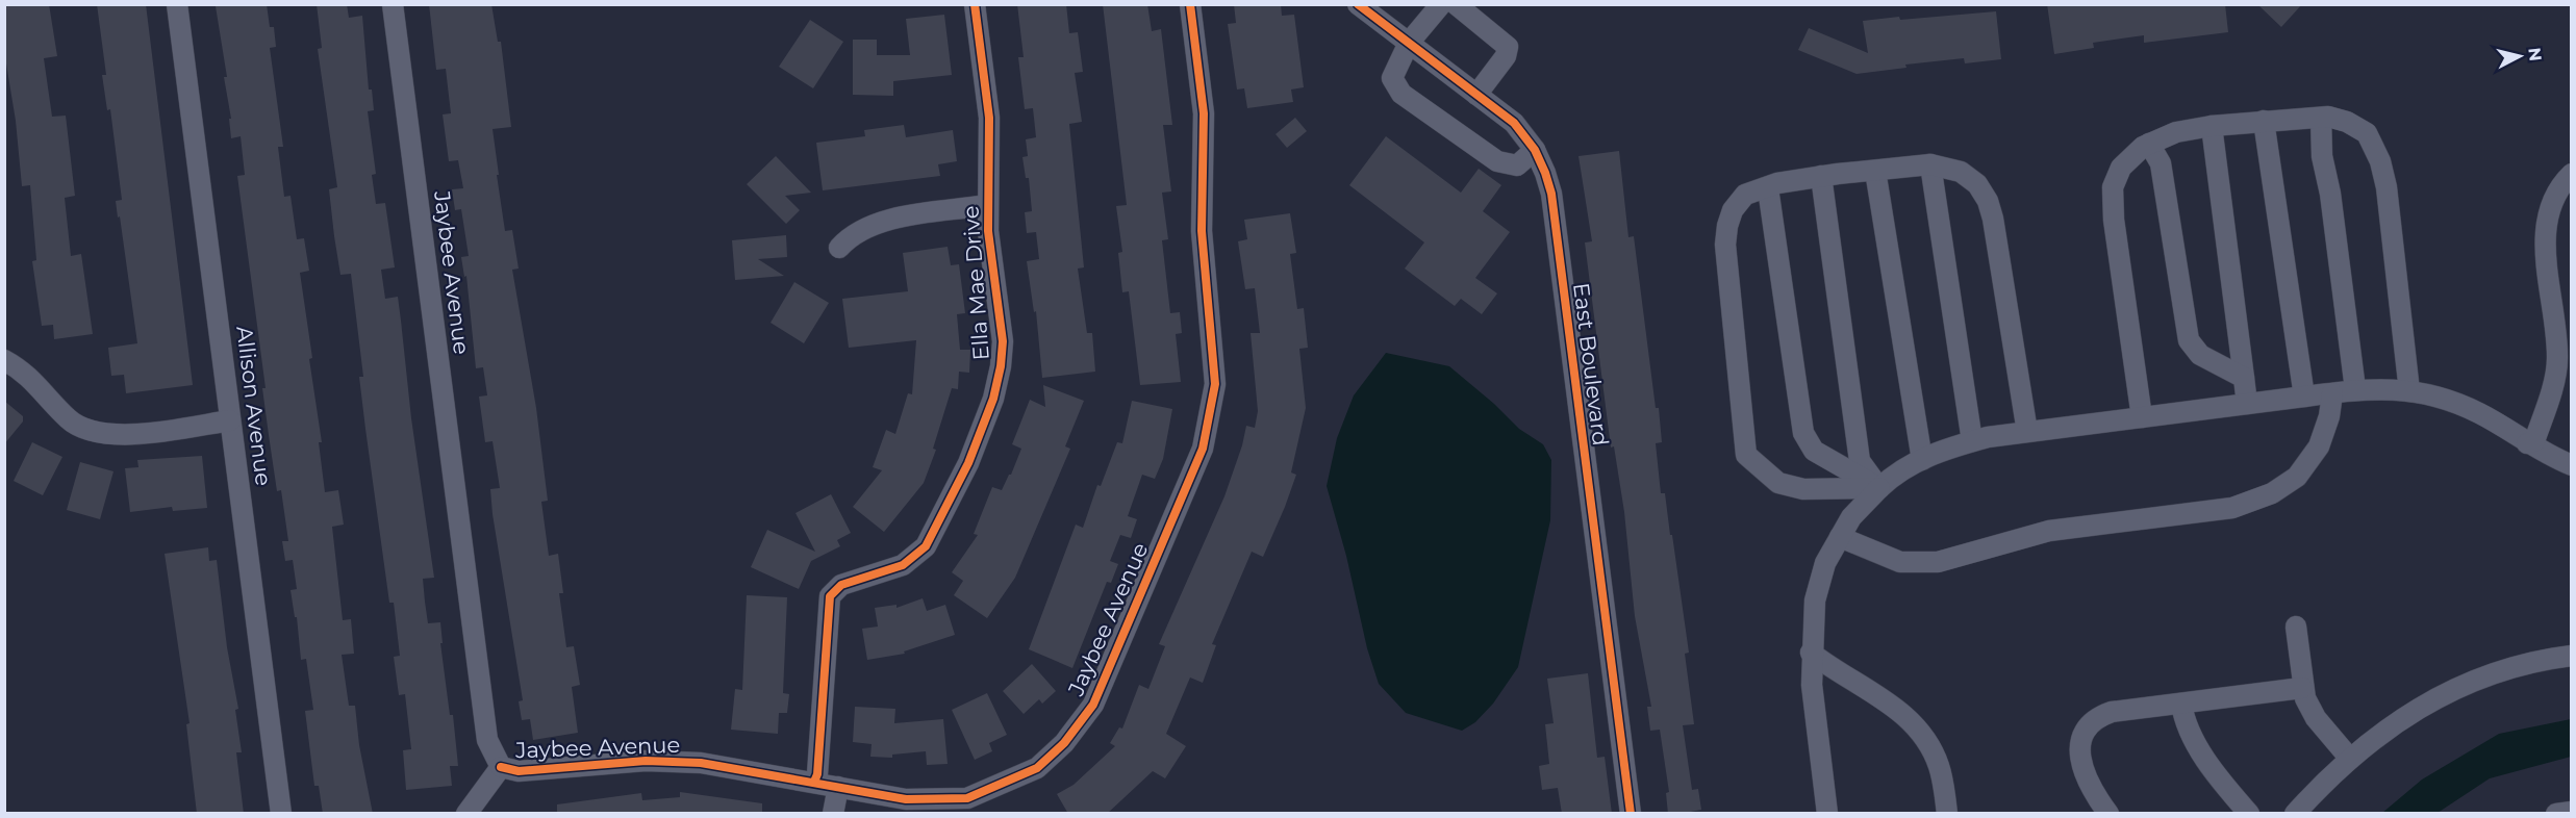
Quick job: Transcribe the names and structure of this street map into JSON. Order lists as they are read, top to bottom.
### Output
{
  "streets": {
    "street": [
      "Jaybee Avenue",
      "Ella Mae Drive",
      "East Boulevard",
      "Allison Avenue"
    ]
  },
  "crossings": [
    ["Jaybee Avenue", "Ella Mae Drive"]
  ],
  "north": "right"
}
